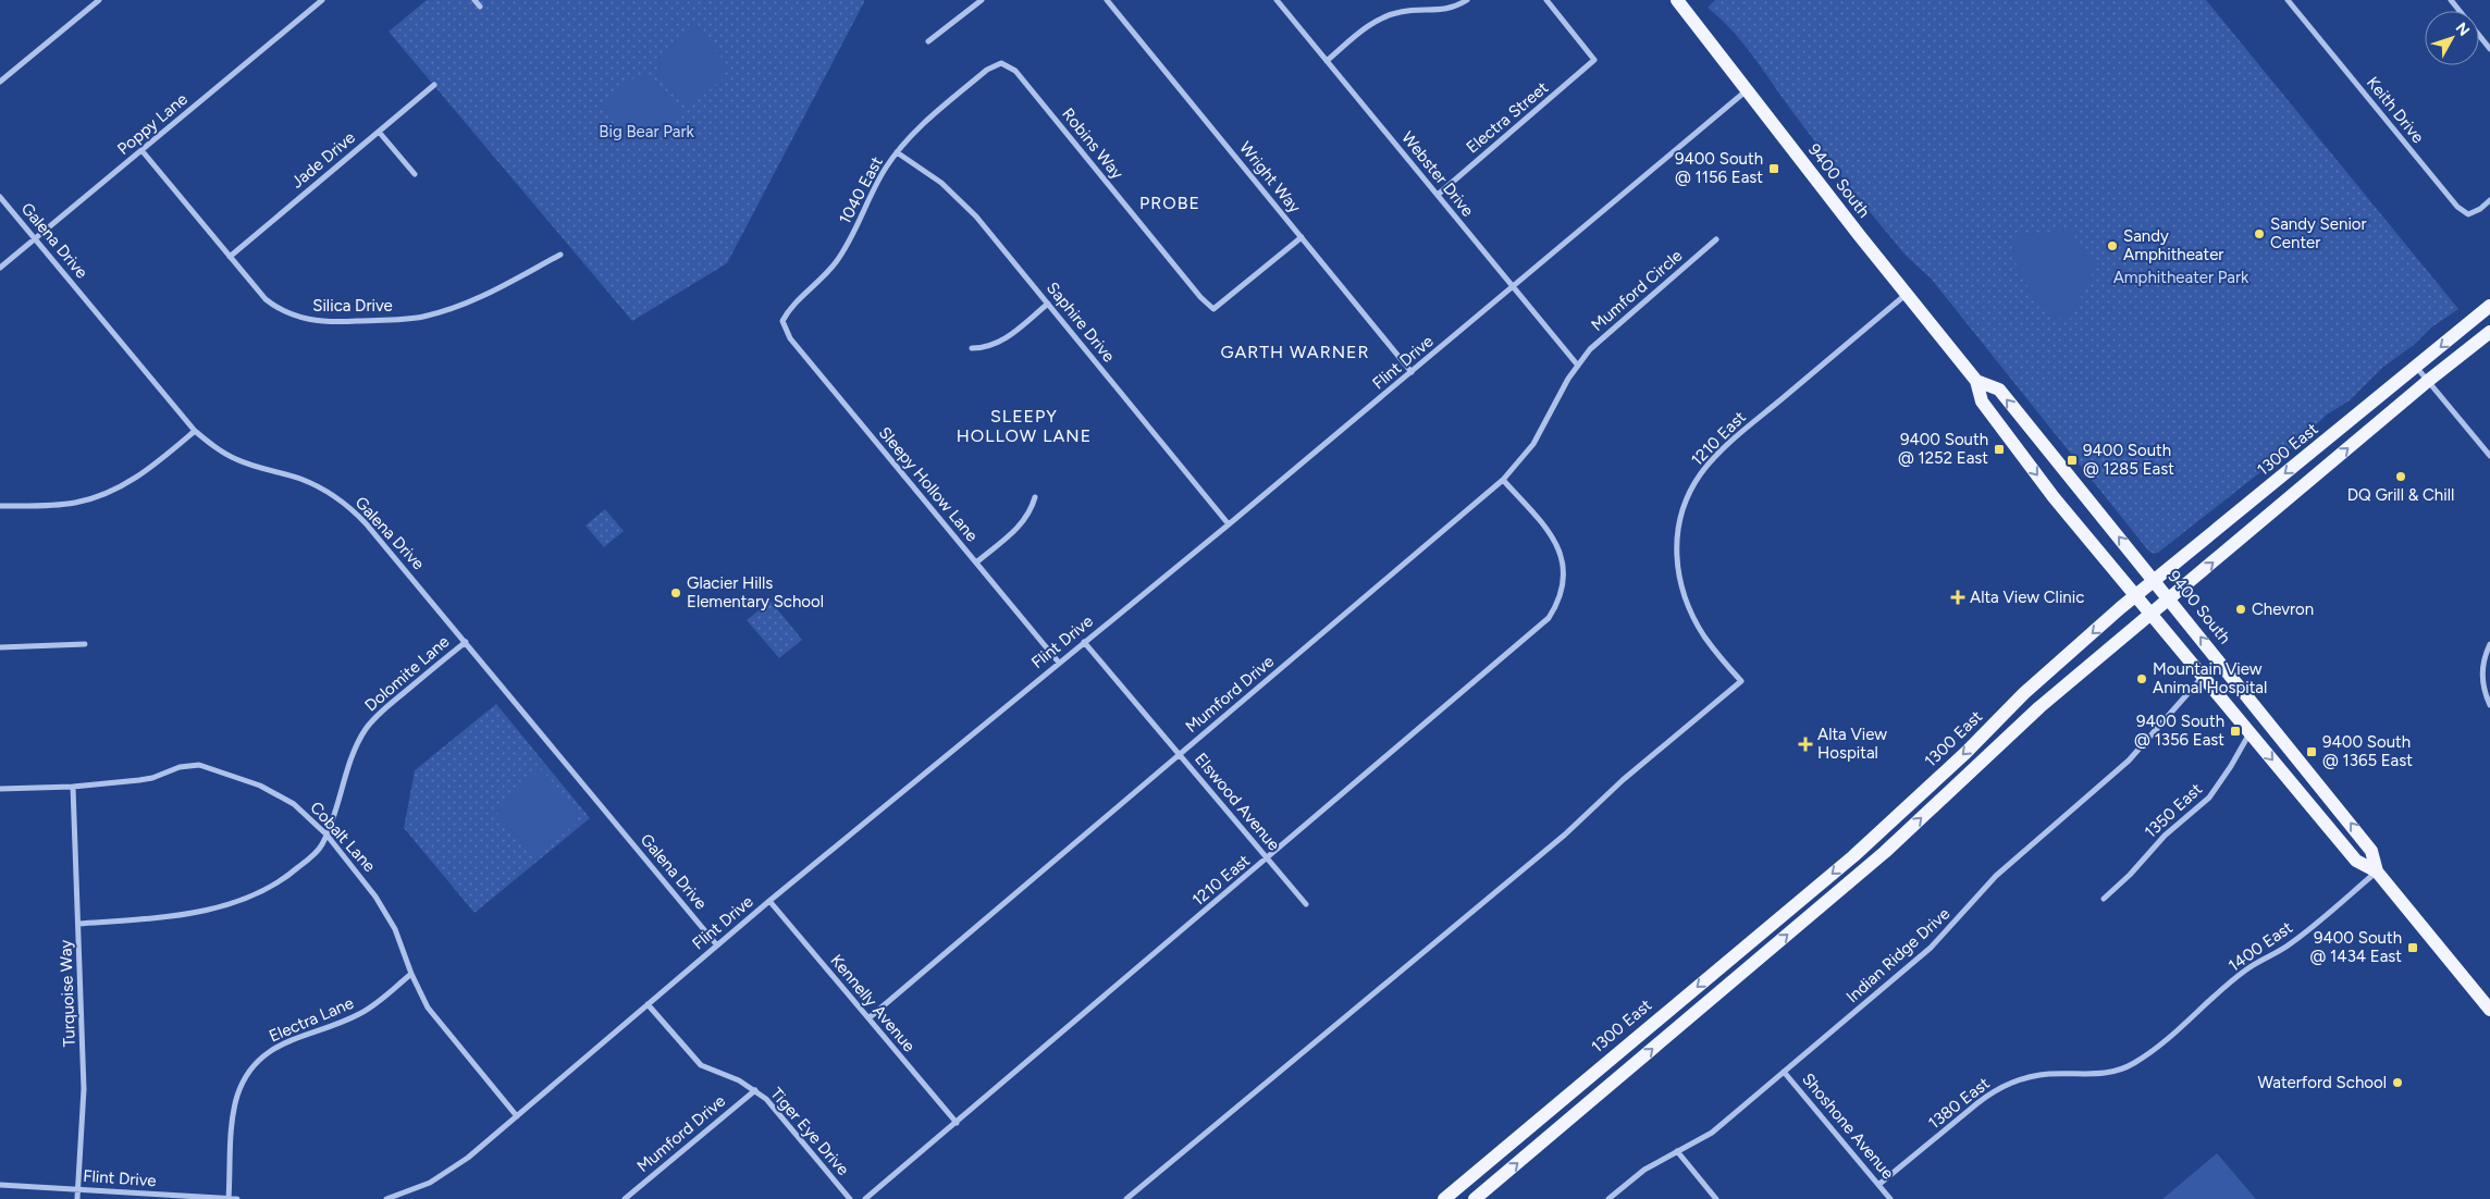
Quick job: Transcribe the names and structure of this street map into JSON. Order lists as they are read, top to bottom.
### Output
{
  "streets": {
    "main road": ["9400 South", "1300 East"],
    "street": [
      "Keith Drive",
      "Electra Street",
      "Poppy Lane",
      "Robins Way",
      "Jade Drive",
      "Webster Drive",
      "Wright Way",
      "1040 East",
      "Galena Drive",
      "Mumford Circle",
      "Silica Drive",
      "Saphire Drive",
      "Flint Drive",
      "1210 East",
      "Sleepy Hollow Lane",
      "Dolomite Lane",
      "Mumford Drive",
      "Elswood Avenue",
      "1350 East",
      "Cobalt Lane",
      "1400 East",
      "Indian Ridge Drive",
      "Turquoise Way",
      "Kennelly Avenue",
      "Electra Lane",
      "1380 East",
      "Shoshone Avenue",
      "Tiger Eye Drive"
    ]
  },
  "crossings": [
    ["Electra Street", "Webster Drive"],
    ["Poppy Lane", "Galena Drive"],
    ["Poppy Lane", "Silica Drive"],
    ["Robins Way", "Wright Way"],
    ["Robins Way", "1040 East"],
    ["Jade Drive", "Silica Drive"],
    ["Webster Drive", "Mumford Circle"],
    ["Webster Drive", "Flint Drive"],
    ["Webster Drive", "Mumford Drive"],
    ["Wright Way", "Flint Drive"],
    ["9400 South", "Flint Drive"],
    ["9400 South", "1210 East"],
    ["9400 South", "1300 East"],
    ["9400 South", "1350 East"],
    ["9400 South", "1400 East"],
    ["9400 South", "Indian Ridge Drive"],
    ["1040 East", "Saphire Drive"],
    ["1040 East", "Sleepy Hollow Lane"],
    ["Galena Drive", "Flint Drive"],
    ["Galena Drive", "Dolomite Lane"],
    ["Mumford Circle", "Mumford Drive"],
    ["Saphire Drive", "Flint Drive"],
    ["Flint Drive", "Sleepy Hollow Lane"],
    ["Flint Drive", "Elswood Avenue"],
    ["Flint Drive", "Cobalt Lane"],
    ["Flint Drive", "Turquoise Way"],
    ["Flint Drive", "Kennelly Avenue"],
    ["Flint Drive", "Electra Lane"],
    ["Flint Drive", "Tiger Eye Drive"],
    ["1210 East", "Mumford Drive"],
    ["1210 East", "Elswood Avenue"],
    ["1210 East", "Kennelly Avenue"],
    ["Dolomite Lane", "Cobalt Lane"],
    ["Dolomite Lane", "Turquoise Way"],
    ["Mumford Drive", "Elswood Avenue"],
    ["Mumford Drive", "Kennelly Avenue"],
    ["Mumford Drive", "Tiger Eye Drive"],
    ["Cobalt Lane", "Turquoise Way"],
    ["Cobalt Lane", "Electra Lane"],
    ["1400 East", "1380 East"],
    ["Indian Ridge Drive", "Shoshone Avenue"],
    ["1380 East", "Shoshone Avenue"]
  ],
  "districts": ["PROBE", "GARTH WARNER", "SLEEPY HOLLOW LANE"],
  "parks": ["Big Bear Park", "Amphitheater Park"],
  "places": {
    "transit": [
      "9400 South @ 1156 East",
      "9400 South @ 1252 East",
      "9400 South @ 1285 East",
      "9400 South @ 1356 East",
      "9400 South @ 1365 East",
      "9400 South @ 1434 East"
    ],
    "other": [
      "Sandy Senior Center",
      "Sandy Amphitheater",
      "DQ Grill & Chill",
      "Glacier Hills Elementary School",
      "Chevron",
      "Mountain View Animal Hospital",
      "Waterford School"
    ],
    "health": ["Alta View Clinic", "Alta View Hospital"]
  },
  "north": "top right"
}
